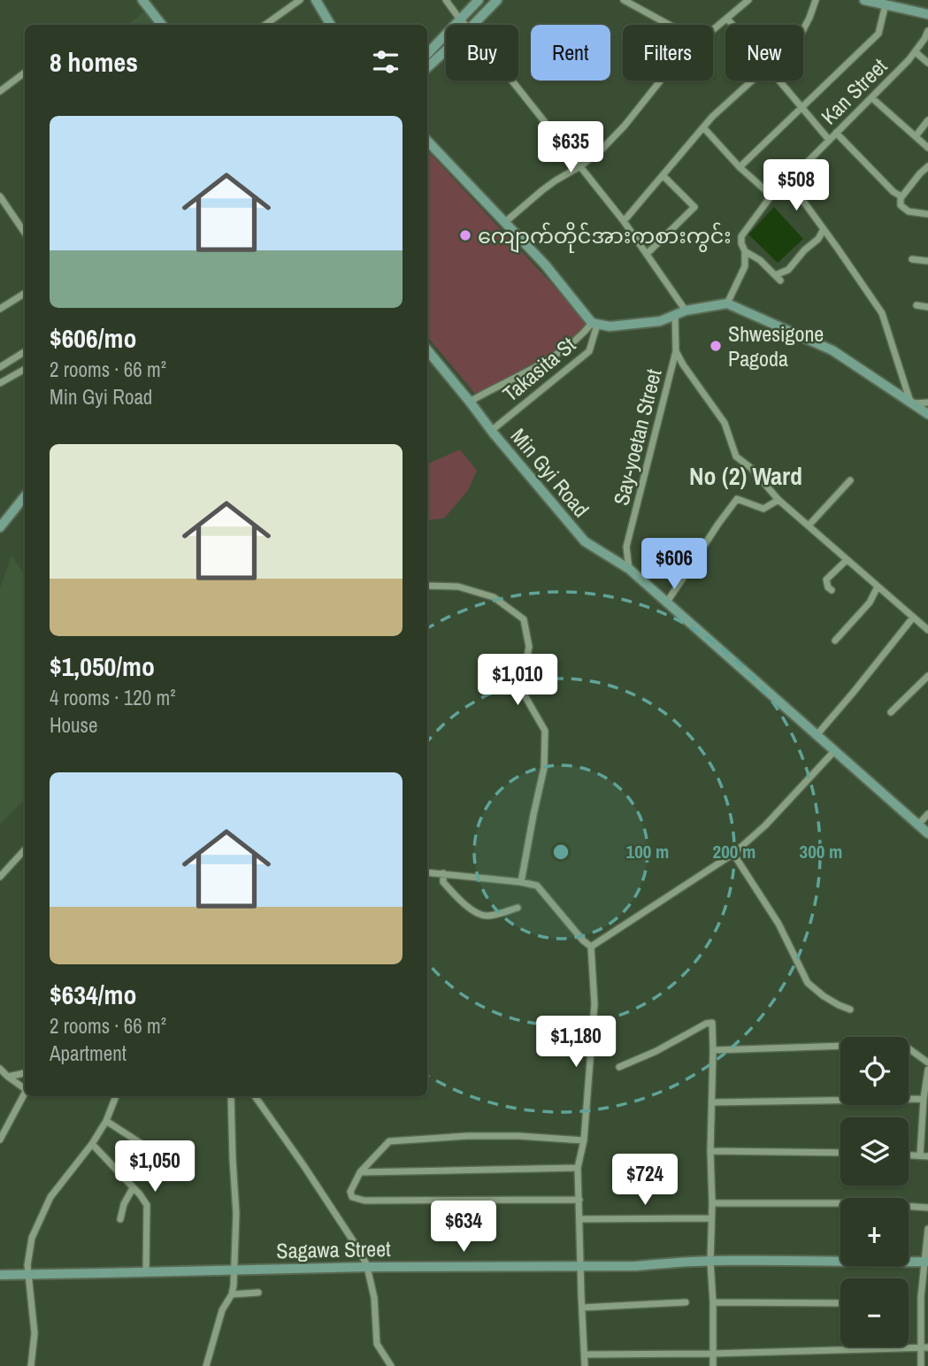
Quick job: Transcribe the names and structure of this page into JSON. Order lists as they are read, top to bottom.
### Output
{
  "streets": {
    "main road": ["Min Gyi Road", "Sagawa Street"],
    "street": ["Kan Street", "Takasita St", "Say-yoetan Street"]
  },
  "crossings": [
    ["Takasita St", "Min Gyi Road"],
    ["Say-yoetan Street", "Min Gyi Road"]
  ],
  "districts": ["No (2) Ward"],
  "places": ["ကျောက်တိုင်အားကစားကွင်း", "Shwesigone Pagoda"],
  "page": {
    "chip": [
      "Buy",
      "Rent",
      "Filters",
      "New"
    ],
    "heading": "8 homes",
    "list": [
      {
        "name": "$606/mo",
        "note": "2 rooms · 66 m² · Min Gyi Road"
      },
      {
        "name": "$1,050/mo",
        "note": "4 rooms · 120 m² · House"
      },
      {
        "name": "$634/mo",
        "note": "2 rooms · 66 m² · Apartment"
      }
    ],
    "price": [
      "$635",
      "$508",
      "$606",
      "$1,010",
      "$1,180",
      "$1,050",
      "$724",
      "$634"
    ],
    "map_buttons": ["+", "−"]
  },
  "rings": ["100 m", "200 m", "300 m"]
}
